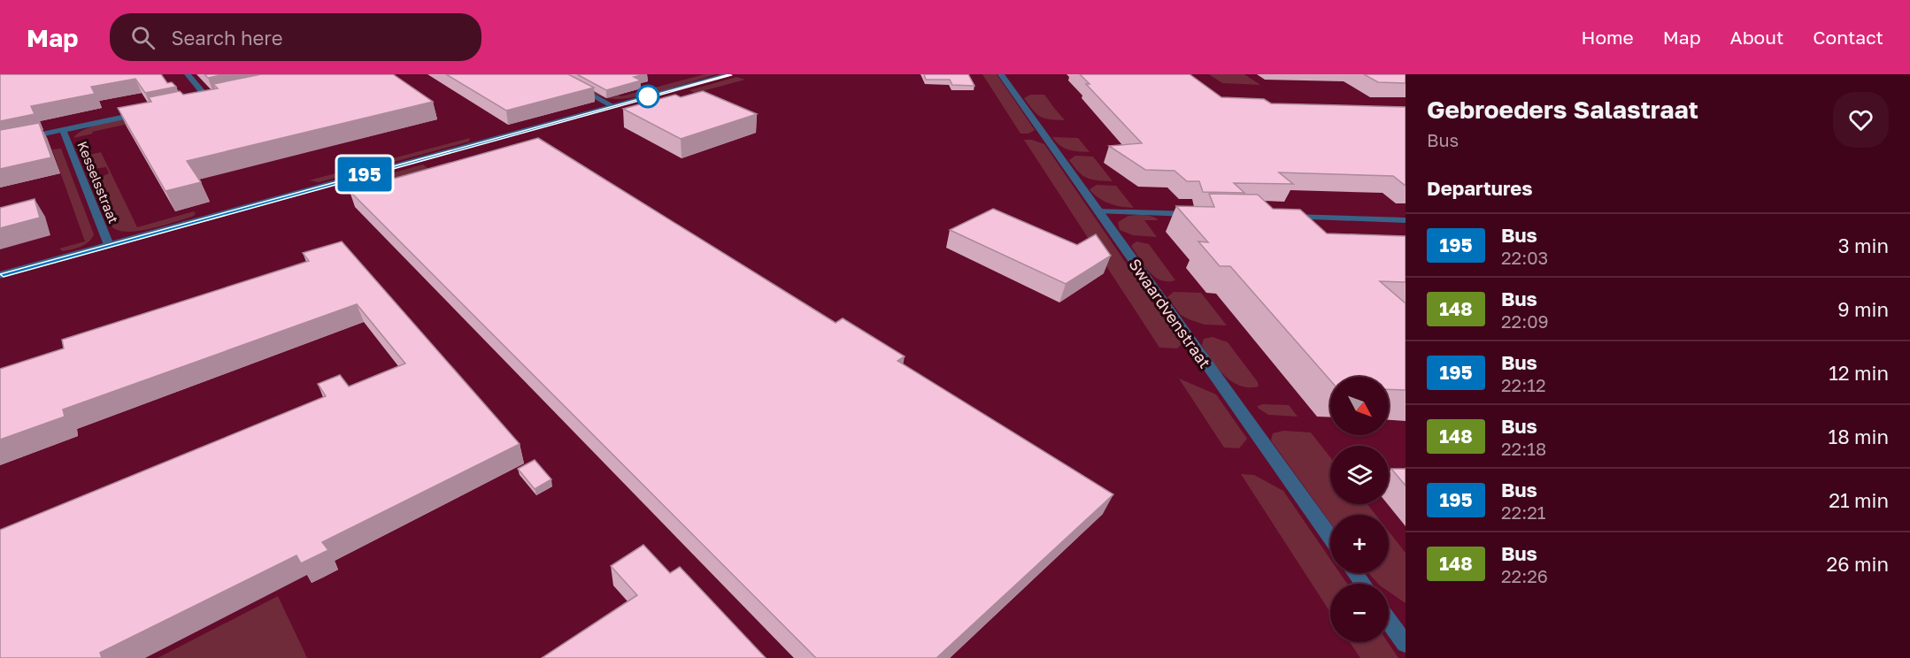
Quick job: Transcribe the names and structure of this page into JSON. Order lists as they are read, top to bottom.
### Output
{
  "streets": {
    "street": ["Kesselsstraat", "Swaardvenstraat"]
  },
  "lines": ["bus line 195"],
  "north": "bottom right",
  "page": {
    "header": "Map",
    "search": "Search here",
    "nav": [
      "Home",
      "Map",
      "About",
      "Contact"
    ],
    "on_map": "195",
    "heading": [
      ["Gebroeders Salastraat", "Bus"],
      "Departures"
    ],
    "list": [
      {
        "mark": "195",
        "name": "Bus",
        "note": "22:03",
        "value": "3 min"
      },
      {
        "mark": "148",
        "name": "Bus",
        "note": "22:09",
        "value": "9 min"
      },
      {
        "mark": "195",
        "name": "Bus",
        "note": "22:12",
        "value": "12 min"
      },
      {
        "mark": "148",
        "name": "Bus",
        "note": "22:18",
        "value": "18 min"
      },
      {
        "mark": "195",
        "name": "Bus",
        "note": "22:21",
        "value": "21 min"
      },
      {
        "mark": "148",
        "name": "Bus",
        "note": "22:26",
        "value": "26 min"
      }
    ],
    "map_buttons": ["+", "−"]
  }
}
